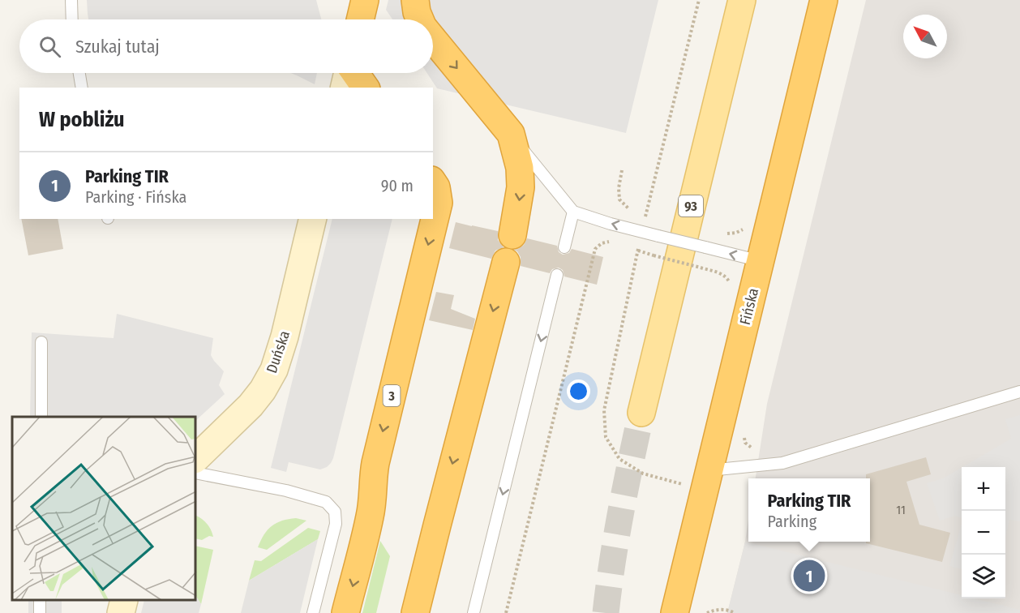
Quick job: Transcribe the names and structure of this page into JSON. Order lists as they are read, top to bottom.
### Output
{
  "streets": {
    "highway": ["Fińska", "3"],
    "main road": ["93"],
    "street": ["Duńska"]
  },
  "house_numbers": ["11"],
  "north": "top left",
  "page": {
    "search": "Szukaj tutaj",
    "heading": "W pobliżu",
    "list": [
      {
        "mark": "1",
        "name": "Parking TIR",
        "note": "Parking · Fińska",
        "value": "90 m"
      }
    ],
    "map_buttons": ["+", "−"],
    "popup": ["Parking TIR", "Parking"],
    "pins": "1"
  }
}
